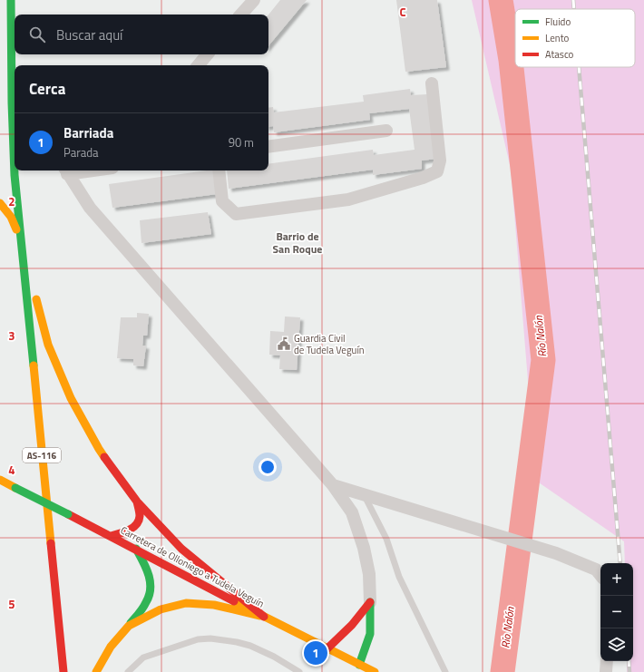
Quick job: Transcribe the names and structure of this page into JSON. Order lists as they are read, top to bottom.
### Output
{
  "streets": {
    "main road": ["AS-116", "Carretera de Olloniego a Tudela Veguín"]
  },
  "districts": ["Barrio de San Roque"],
  "water": ["Río Nalón"],
  "places": {
    "public building": ["Guardia Civil de Tudela Veguín"]
  },
  "legend": ["Fluido", "Lento", "Atasco"],
  "page": {
    "search": "Buscar aquí",
    "heading": "Cerca",
    "list": [
      {
        "mark": "1",
        "name": "Barriada",
        "note": "Parada",
        "value": "90 m"
      }
    ],
    "map_buttons": ["+", "−"],
    "pins": "1"
  },
  "grid": {
    "columns": ["C"],
    "rows": [
      "2",
      "3",
      "4",
      "5"
    ]
  }
}
